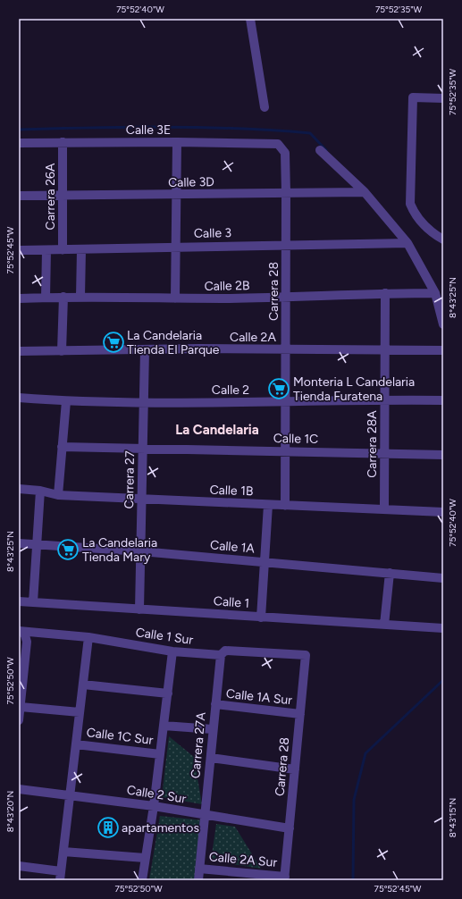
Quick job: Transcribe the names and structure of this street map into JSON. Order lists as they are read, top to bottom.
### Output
{
  "streets": {
    "street": [
      "Calle 3E",
      "Calle 3D",
      "Carrera 26A",
      "Calle 3",
      "Calle 2B",
      "Carrera 28",
      "Calle 2A",
      "Calle 2",
      "Calle 1C",
      "Carrera 28A",
      "Carrera 27",
      "Calle 1B",
      "Calle 1A",
      "Calle 1",
      "Calle 1 Sur",
      "Calle 1A Sur",
      "Calle 1C Sur",
      "Carrera 27A",
      "Calle 2 Sur",
      "Calle 2A Sur"
    ]
  },
  "crossings": [
    ["Calle 3E", "Carrera 26A"],
    ["Calle 3E", "Carrera 28"],
    ["Calle 3D", "Carrera 26A"],
    ["Calle 3D", "Carrera 28"],
    ["Carrera 26A", "Calle 3"],
    ["Calle 3", "Carrera 28"],
    ["Calle 2B", "Carrera 28"],
    ["Calle 2B", "Carrera 28A"],
    ["Carrera 28", "Calle 2A"],
    ["Carrera 28", "Calle 2"],
    ["Carrera 28", "Calle 1C"],
    ["Carrera 28", "Calle 1B"],
    ["Carrera 28", "Calle 1 Sur"],
    ["Carrera 28", "Calle 1A Sur"],
    ["Carrera 28", "Calle 2 Sur"],
    ["Carrera 28", "Calle 2A Sur"],
    ["Calle 2A", "Carrera 28A"],
    ["Calle 2A", "Carrera 27"],
    ["Calle 2", "Carrera 28A"],
    ["Calle 2", "Carrera 27"],
    ["Calle 1C", "Carrera 28A"],
    ["Calle 1C", "Carrera 27"],
    ["Carrera 28A", "Calle 1B"],
    ["Carrera 27", "Calle 1B"],
    ["Carrera 27", "Calle 1A"],
    ["Carrera 27", "Calle 1"],
    ["Calle 1 Sur", "Carrera 27A"],
    ["Calle 1A Sur", "Carrera 27A"],
    ["Carrera 27A", "Calle 2 Sur"],
    ["Carrera 27A", "Calle 2A Sur"]
  ],
  "districts": ["La Candelaria"],
  "places": {
    "supermarket": ["La Candelaria Tienda El Parque", "Monteria L Candelaria Tienda Furatena", "La Candelaria Tienda Mary"],
    "building": ["apartamentos"]
  },
  "coordinates": [
    "75°52'40\"W",
    "75°52'35\"W",
    "75°52'45\"W",
    "8°43'25\"N",
    "75°52'50\"W",
    "8°43'20\"N",
    "8°43'15\"N"
  ]
}
